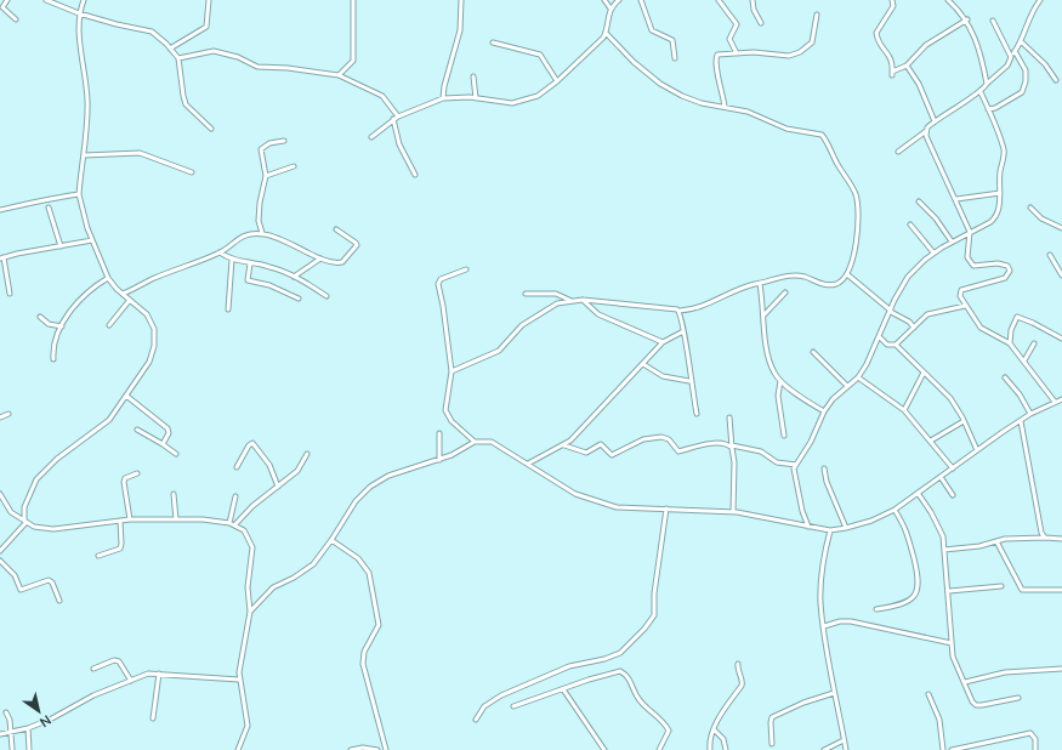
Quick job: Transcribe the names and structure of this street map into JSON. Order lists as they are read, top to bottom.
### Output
{
  "north": "bottom right"
}
